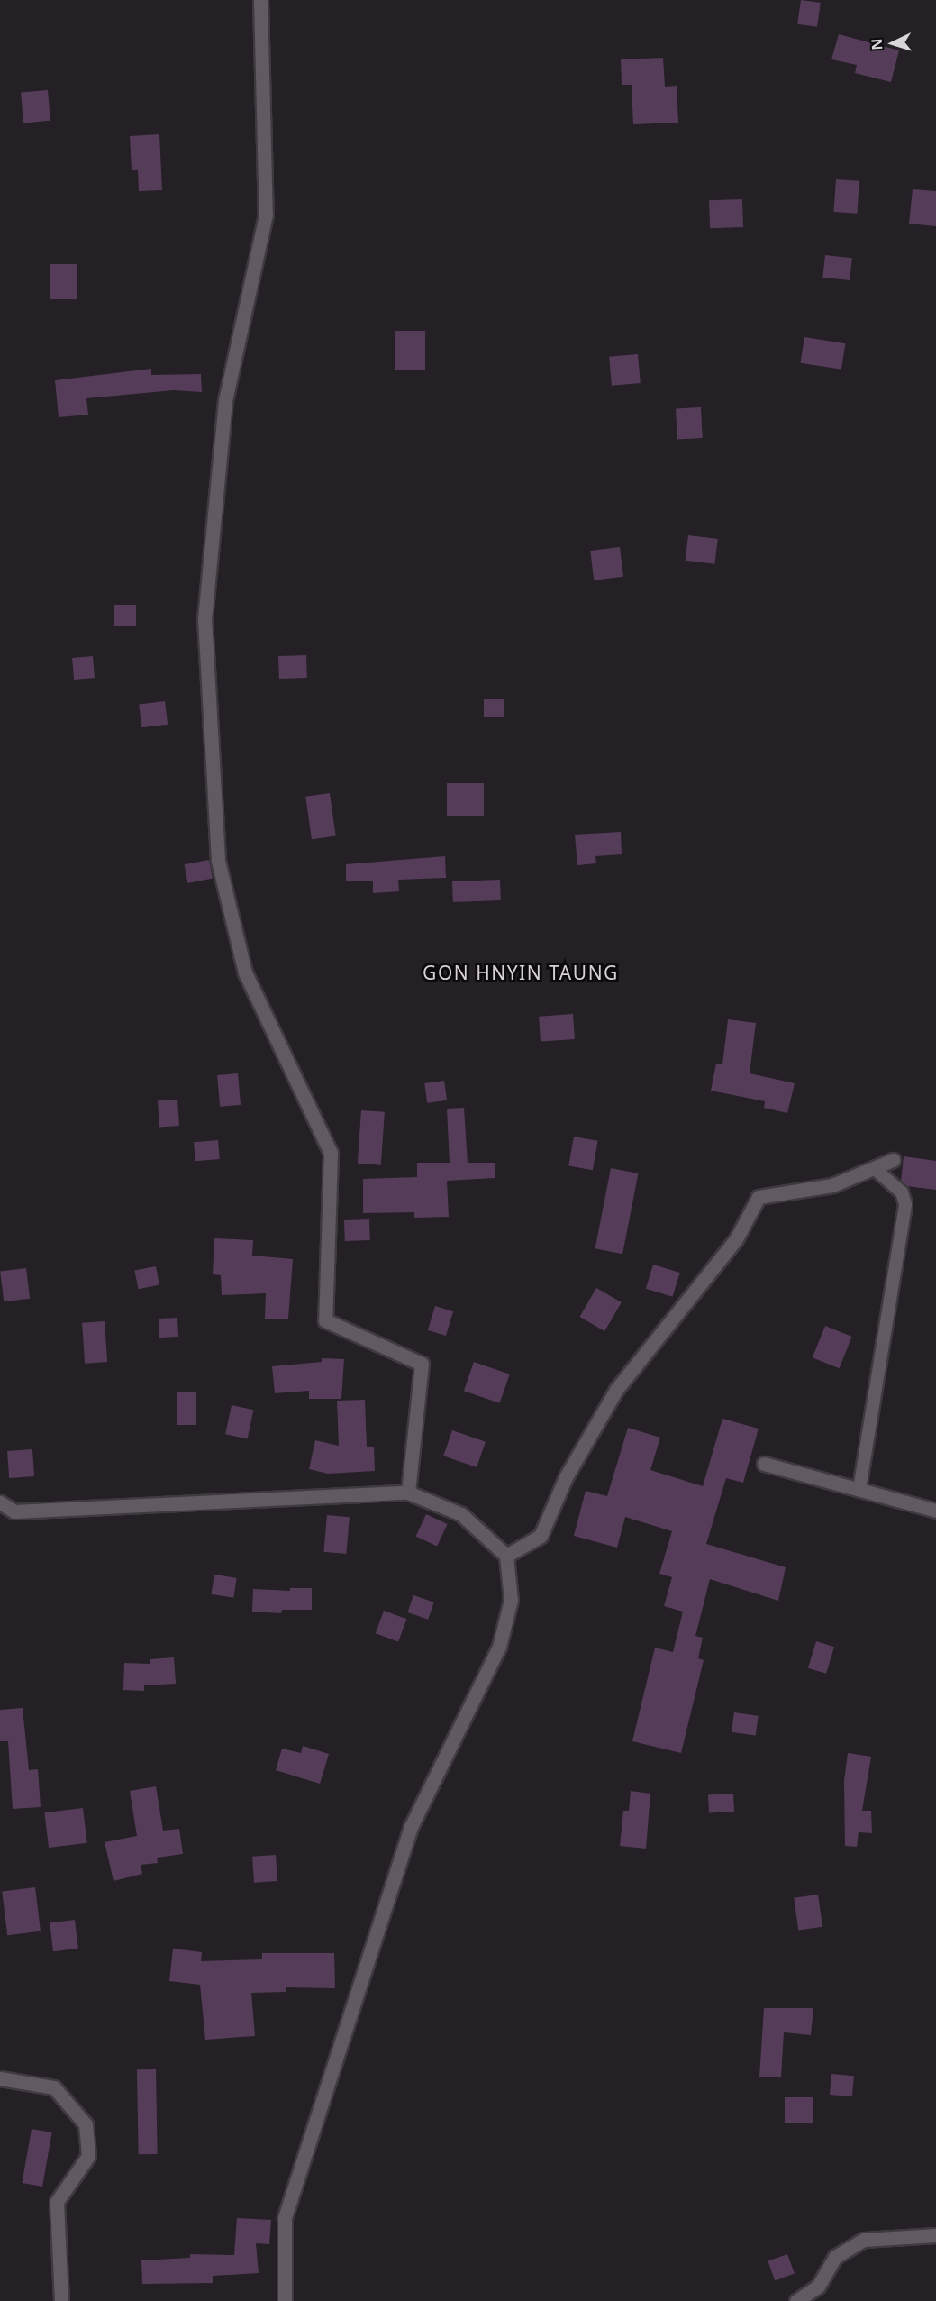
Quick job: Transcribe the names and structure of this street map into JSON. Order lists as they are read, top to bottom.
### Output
{
  "districts": ["GON HNYIN TAUNG"],
  "north": "left"
}
